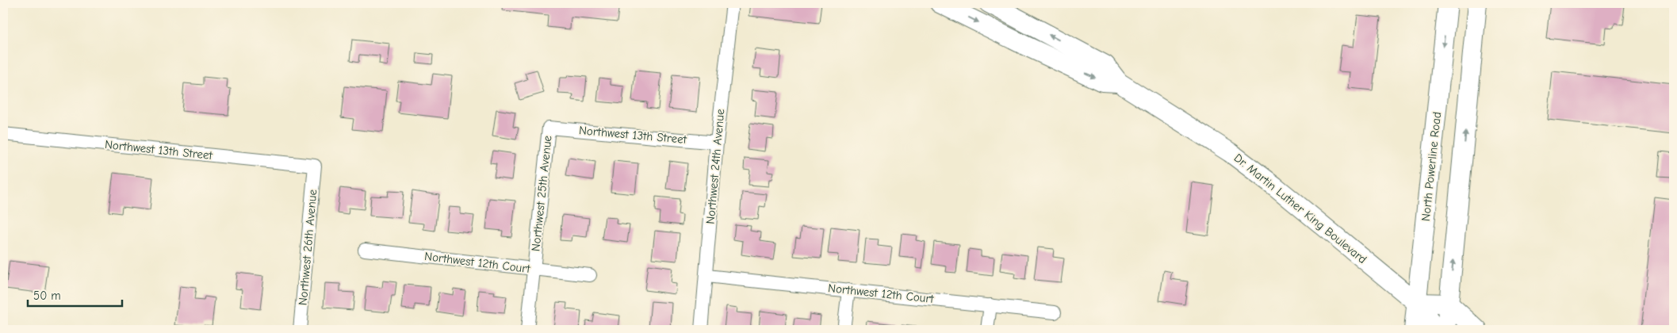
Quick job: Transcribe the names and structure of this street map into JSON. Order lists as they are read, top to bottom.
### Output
{
  "streets": {
    "main road": ["North Powerline Road", "Dr. Martin Luther King Boulevard"],
    "street": [
      "Northwest 13th Street",
      "Northwest 24th Avenue",
      "Northwest 25th Avenue",
      "Northwest 26th Avenue",
      "Northwest 12th Court"
    ]
  },
  "crossings": [
    ["Northwest 13th Street", "Northwest 24th Avenue"],
    ["Northwest 13th Street", "Northwest 25th Avenue"],
    ["Northwest 13th Street", "Northwest 26th Avenue"],
    ["Northwest 24th Avenue", "Northwest 12th Court"],
    ["North Powerline Road", "Dr. Martin Luther King Boulevard"],
    ["Northwest 25th Avenue", "Northwest 12th Court"]
  ],
  "scale_bar": "50 m"
}
